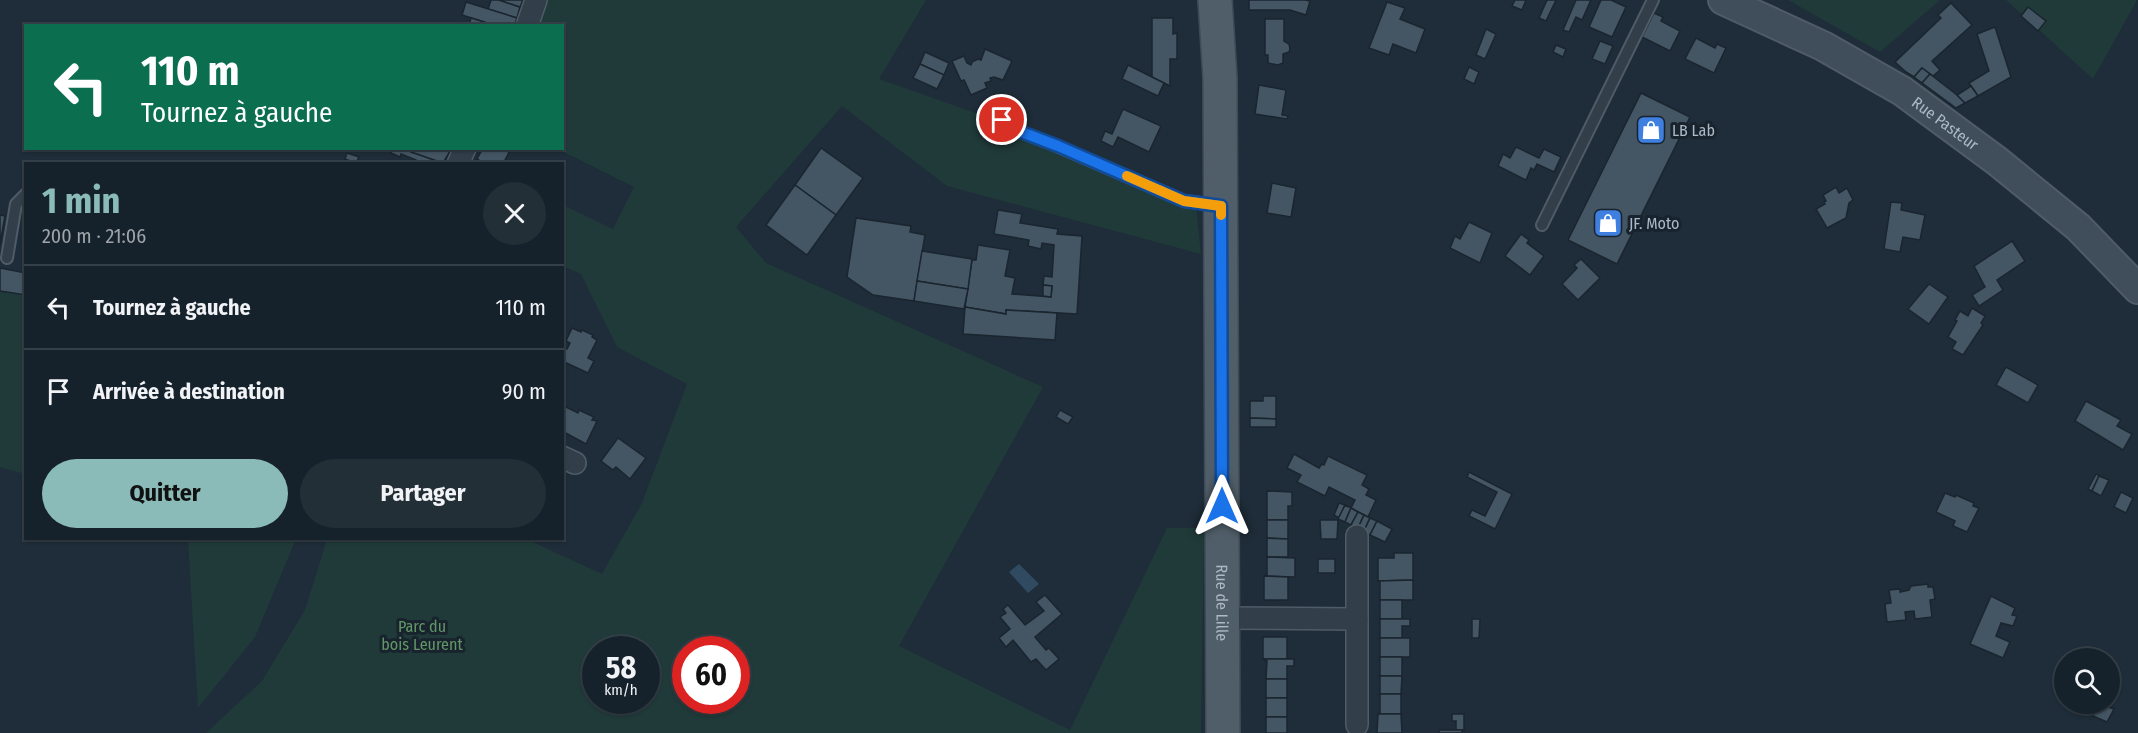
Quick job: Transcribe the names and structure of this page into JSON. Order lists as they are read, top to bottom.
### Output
{
  "streets": {
    "main road": ["Rue Pasteur", "Rue de Lille"]
  },
  "parks": ["Parc du bois Leurent"],
  "places": {
    "shop": ["LB Lab", "JF. Moto"]
  },
  "page": {
    "turn": ["110 m", "Tournez à gauche"],
    "heading": ["1 min", "200 m · 21:06"],
    "list": [
      {
        "name": "Tournez à gauche",
        "value": "110 m"
      },
      {
        "name": "Arrivée à destination",
        "value": "90 m"
      }
    ],
    "buttons": ["Quitter", "Partager"],
    "speed": "58 km/h",
    "limit": "60"
  }
}
